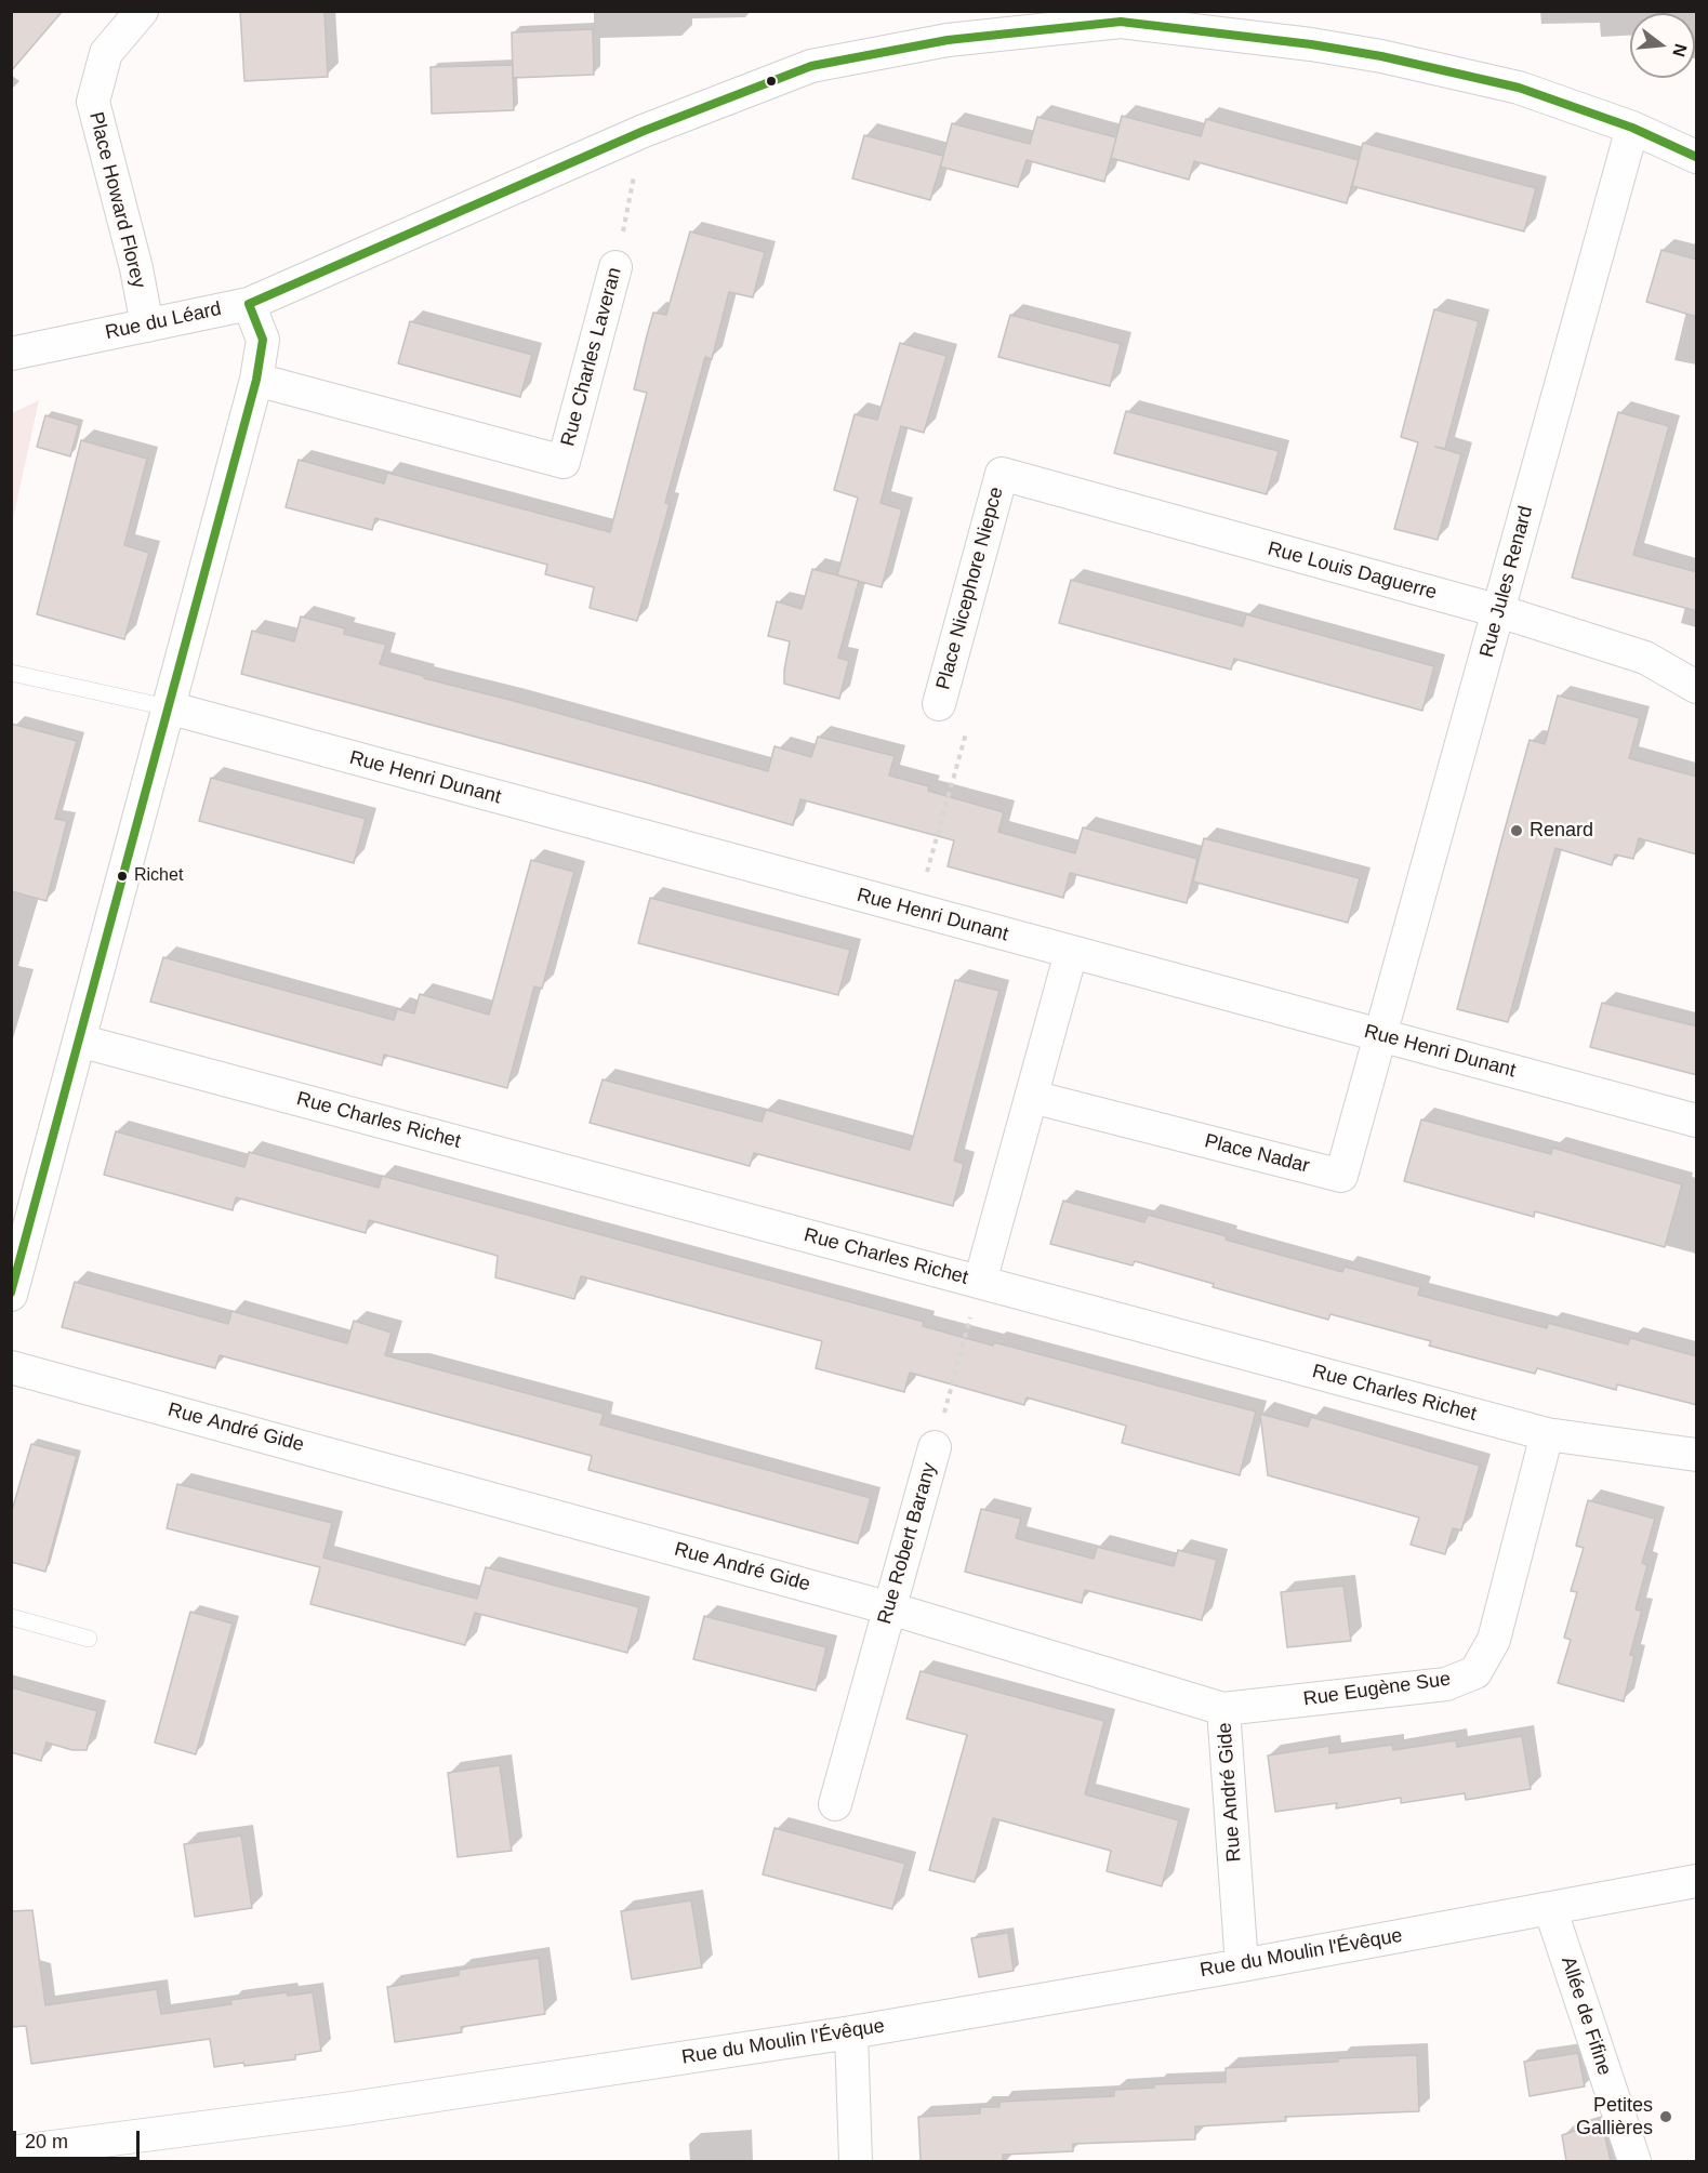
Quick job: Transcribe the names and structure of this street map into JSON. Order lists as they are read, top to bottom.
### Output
{
  "streets": {
    "street": [
      "Place Howard Florey",
      "Rue du Léard",
      "Rue Charles Laveran",
      "Rue Louis Daguerre",
      "Rue Jules Renard",
      "Place Nicephore Niepce",
      "Rue Henri Dunant",
      "Rue Charles Richet",
      "Place Nadar",
      "Rue André Gide",
      "Rue Robert Barany",
      "Rue Eugène Sue",
      "Rue du Moulin l'Évêque",
      "Allée de Fifine"
    ]
  },
  "crossings": [
    ["Place Howard Florey", "Rue du Léard"],
    ["Rue du Léard", "Rue Charles Laveran"],
    ["Rue du Léard", "Rue Jules Renard"],
    ["Rue Louis Daguerre", "Rue Jules Renard"],
    ["Rue Louis Daguerre", "Place Nicephore Niepce"],
    ["Rue Jules Renard", "Rue Henri Dunant"],
    ["Rue Jules Renard", "Place Nadar"],
    ["Rue Henri Dunant", "Place Nadar"],
    ["Rue Charles Richet", "Rue Robert Barany"],
    ["Rue Charles Richet", "Rue Eugène Sue"],
    ["Rue André Gide", "Rue Robert Barany"],
    ["Rue André Gide", "Rue Eugène Sue"],
    ["Rue André Gide", "Rue du Moulin l'Évêque"],
    ["Rue du Moulin l'Évêque", "Allée de Fifine"]
  ],
  "places": ["Renard", "Richet", "Petites Gallières"],
  "scale_bar": "20 m",
  "north": "right"
}
